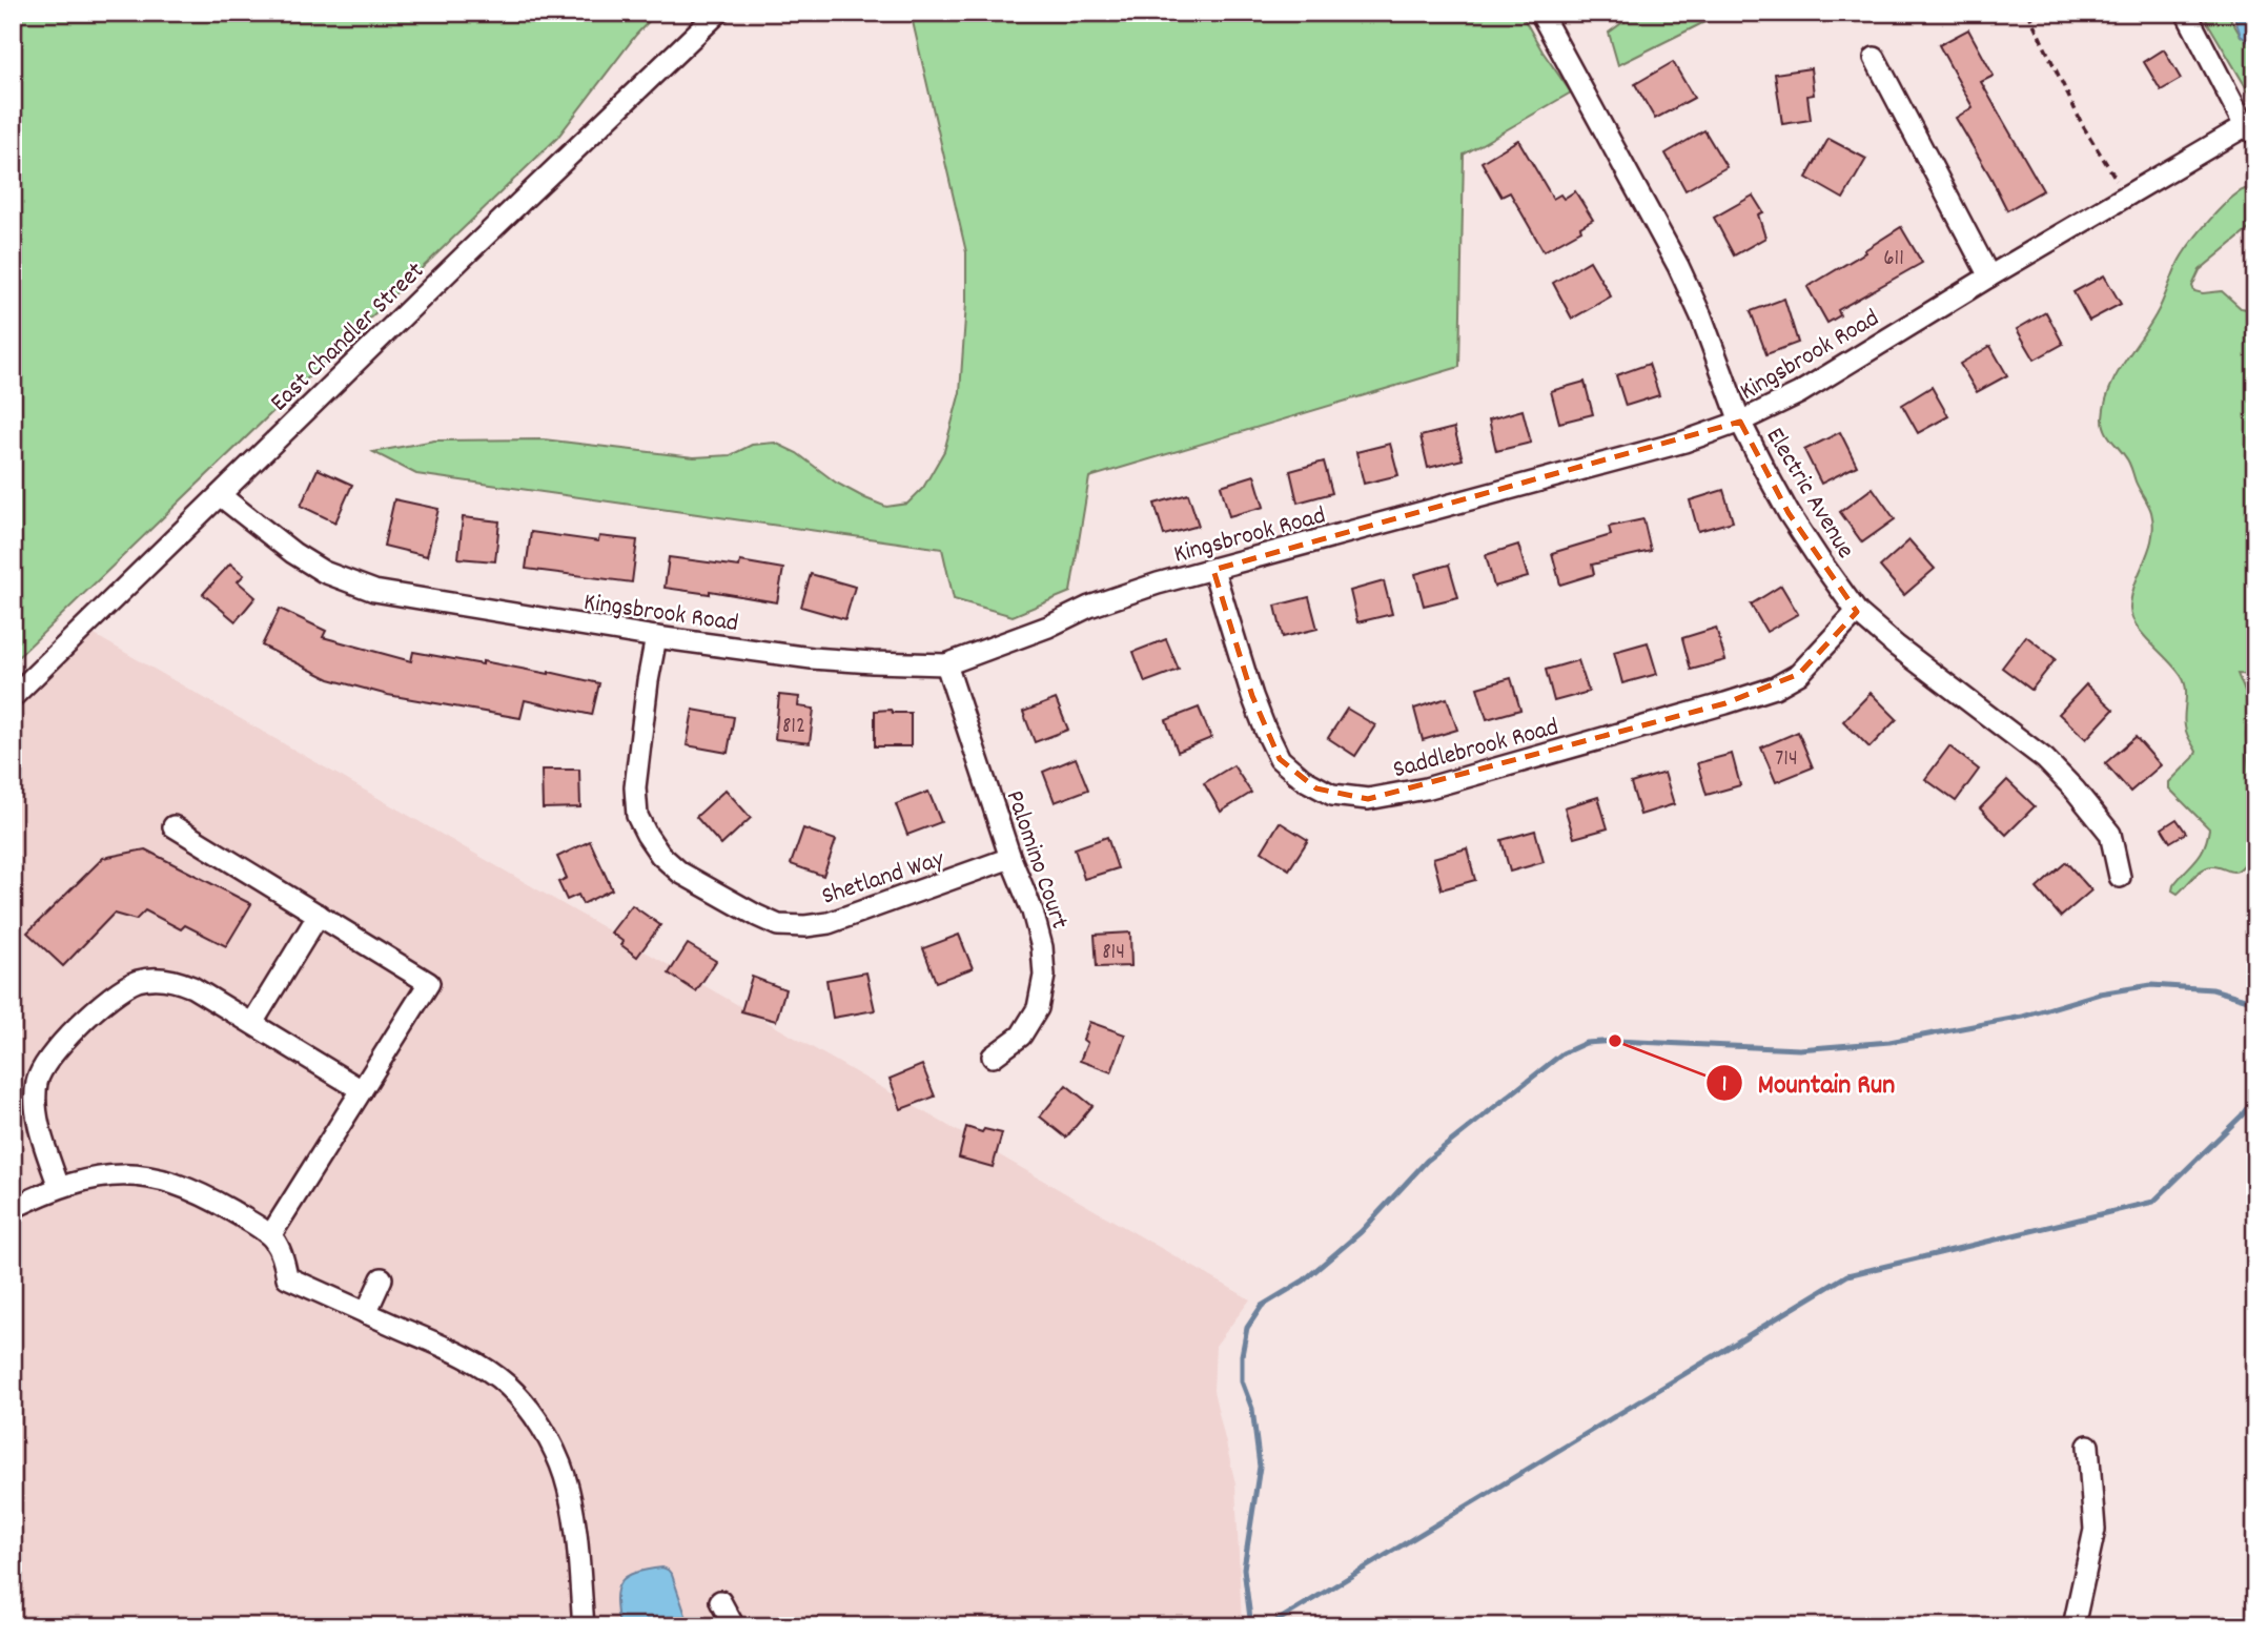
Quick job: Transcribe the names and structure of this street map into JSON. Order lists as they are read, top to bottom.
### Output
{
  "streets": {
    "street": [
      "East Chandler Street",
      "Kingsbrook Road",
      "Electric Avenue",
      "Saddlebrook Road",
      "Palomino Court",
      "Shetland Way"
    ]
  },
  "crossings": [
    ["East Chandler Street", "Kingsbrook Road"],
    ["Kingsbrook Road", "Electric Avenue"],
    ["Kingsbrook Road", "Saddlebrook Road"],
    ["Kingsbrook Road", "Palomino Court"],
    ["Kingsbrook Road", "Shetland Way"],
    ["Electric Avenue", "Saddlebrook Road"],
    ["Palomino Court", "Shetland Way"]
  ],
  "places": ["Mountain Run"],
  "house_numbers": [
    "611",
    "812",
    "714",
    "814"
  ]
}
